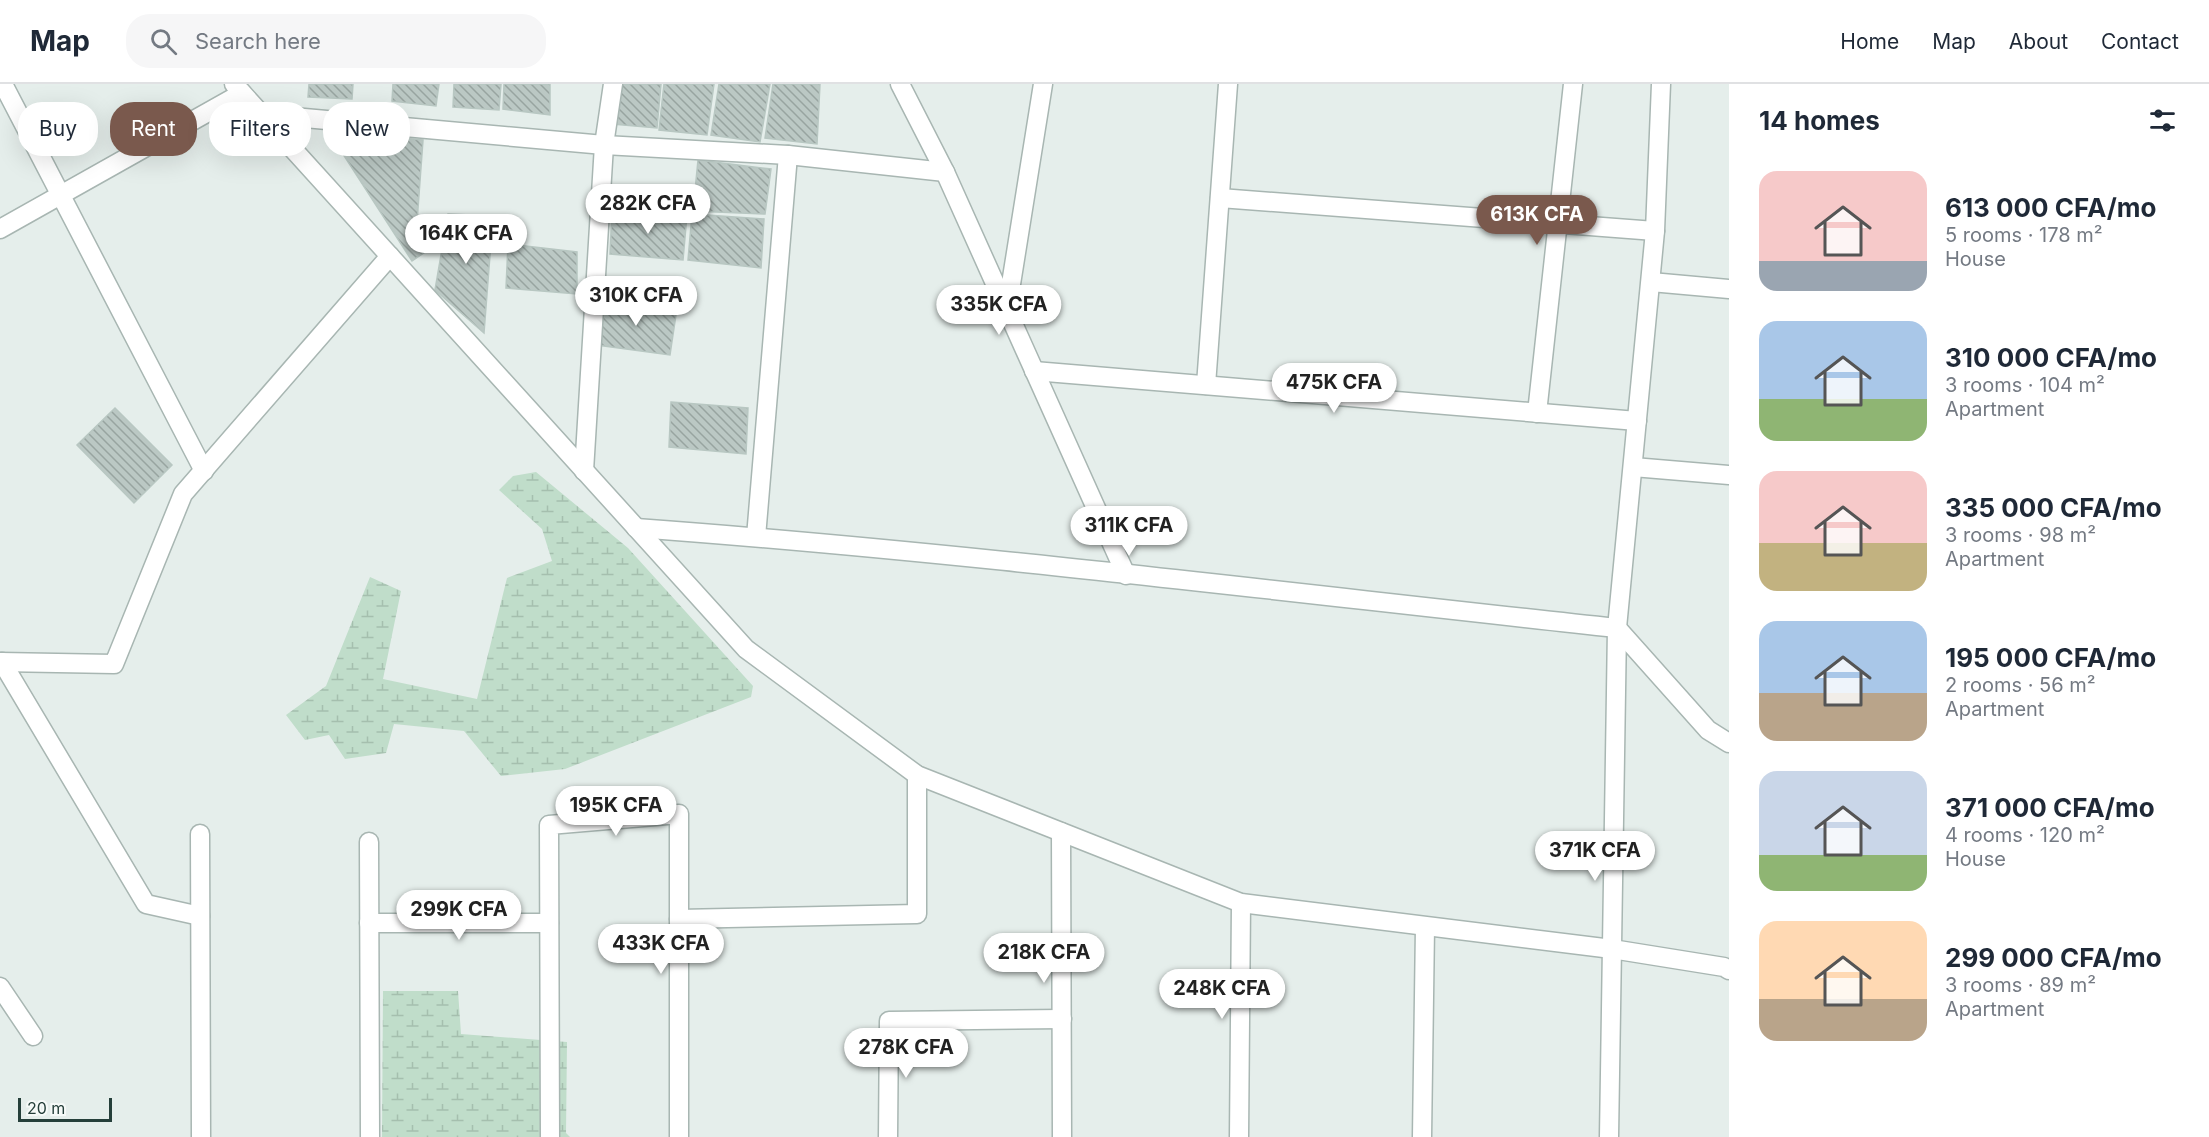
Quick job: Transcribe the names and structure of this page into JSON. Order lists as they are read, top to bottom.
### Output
{
  "scale_bar": "20 m",
  "page": {
    "header": "Map",
    "search": "Search here",
    "nav": [
      "Home",
      "Map",
      "About",
      "Contact"
    ],
    "heading": "14 homes",
    "chip": [
      "Buy",
      "Rent",
      "Filters",
      "New"
    ],
    "list": [
      {
        "name": "613 000 CFA/mo",
        "note": "5 rooms · 178 m² · House"
      },
      {
        "name": "310 000 CFA/mo",
        "note": "3 rooms · 104 m² · Apartment"
      },
      {
        "name": "335 000 CFA/mo",
        "note": "3 rooms · 98 m² · Apartment"
      },
      {
        "name": "195 000 CFA/mo",
        "note": "2 rooms · 56 m² · Apartment"
      },
      {
        "name": "371 000 CFA/mo",
        "note": "4 rooms · 120 m² · House"
      },
      {
        "name": "299 000 CFA/mo",
        "note": "3 rooms · 89 m² · Apartment"
      }
    ],
    "price": [
      "282K CFA",
      "613K CFA",
      "164K CFA",
      "310K CFA",
      "335K CFA",
      "475K CFA",
      "311K CFA",
      "195K CFA",
      "371K CFA",
      "299K CFA",
      "433K CFA",
      "218K CFA",
      "248K CFA",
      "278K CFA"
    ],
    "scale": "20 m"
  }
}
